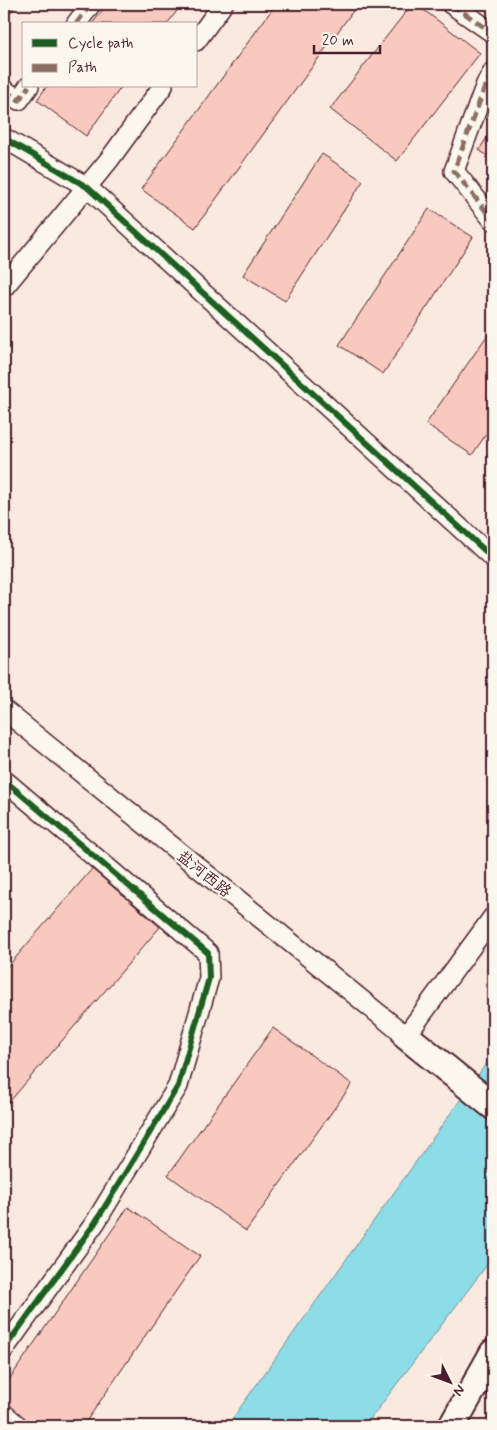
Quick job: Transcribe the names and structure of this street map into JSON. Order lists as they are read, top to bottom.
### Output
{
  "streets": {
    "street": ["盐河西路"]
  },
  "legend": ["Cycle path", "Path"],
  "scale_bar": "20 m",
  "north": "bottom right"
}
